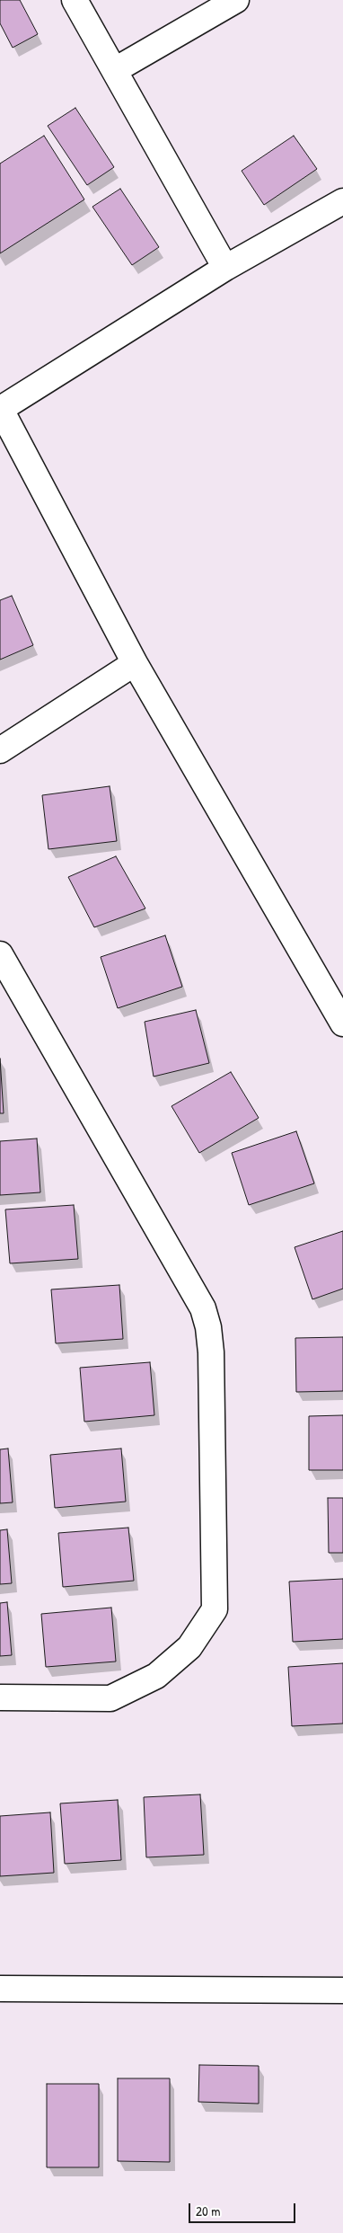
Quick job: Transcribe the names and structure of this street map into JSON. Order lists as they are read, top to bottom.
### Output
{
  "scale_bar": "20 m"
}
